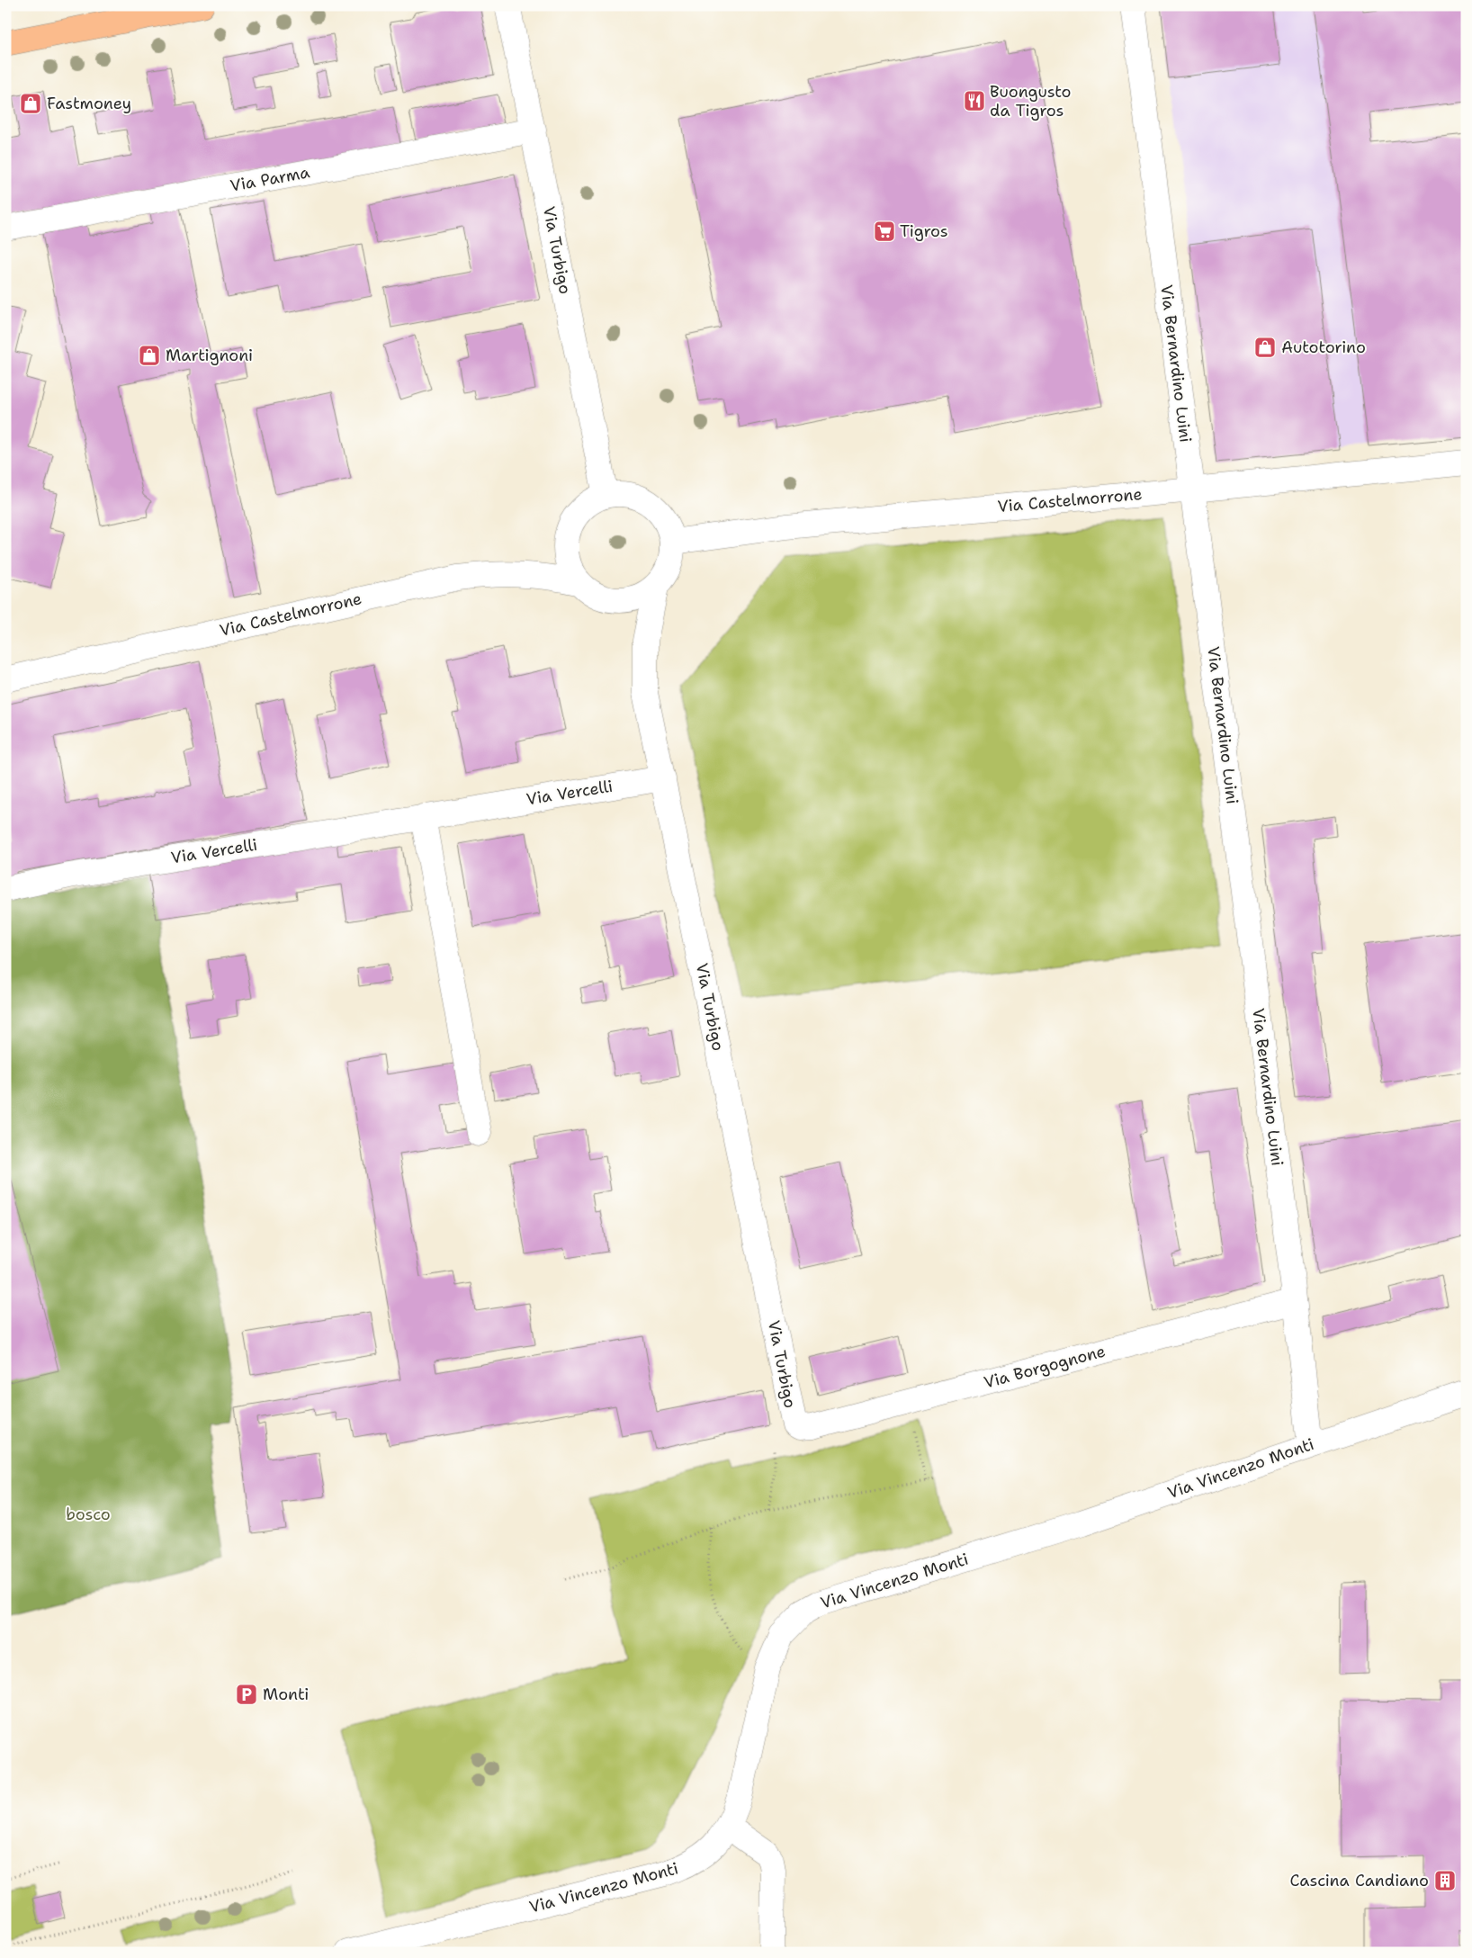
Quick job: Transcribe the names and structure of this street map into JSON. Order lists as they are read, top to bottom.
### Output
{
  "streets": {
    "street": [
      "Via Parma",
      "Via Turbigo",
      "Via Bernardino Luini",
      "Via Castelmorrone",
      "Via Vercelli",
      "Via Borgognone",
      "Via Vincenzo Monti"
    ]
  },
  "crossings": [
    ["Via Parma", "Via Turbigo"],
    ["Via Turbigo", "Via Castelmorrone"],
    ["Via Turbigo", "Via Vercelli"],
    ["Via Turbigo", "Via Borgognone"],
    ["Via Bernardino Luini", "Via Castelmorrone"],
    ["Via Bernardino Luini", "Via Borgognone"],
    ["Via Bernardino Luini", "Via Vincenzo Monti"]
  ],
  "parks": ["bosco"],
  "places": {
    "restaurant": ["Buongusto da Tigros"],
    "shop": ["Fastmoney", "Autotorino", "Martignoni"],
    "supermarket": ["Tigros"],
    "parking": ["Monti"],
    "building": ["Cascina Candiano"]
  }
}
